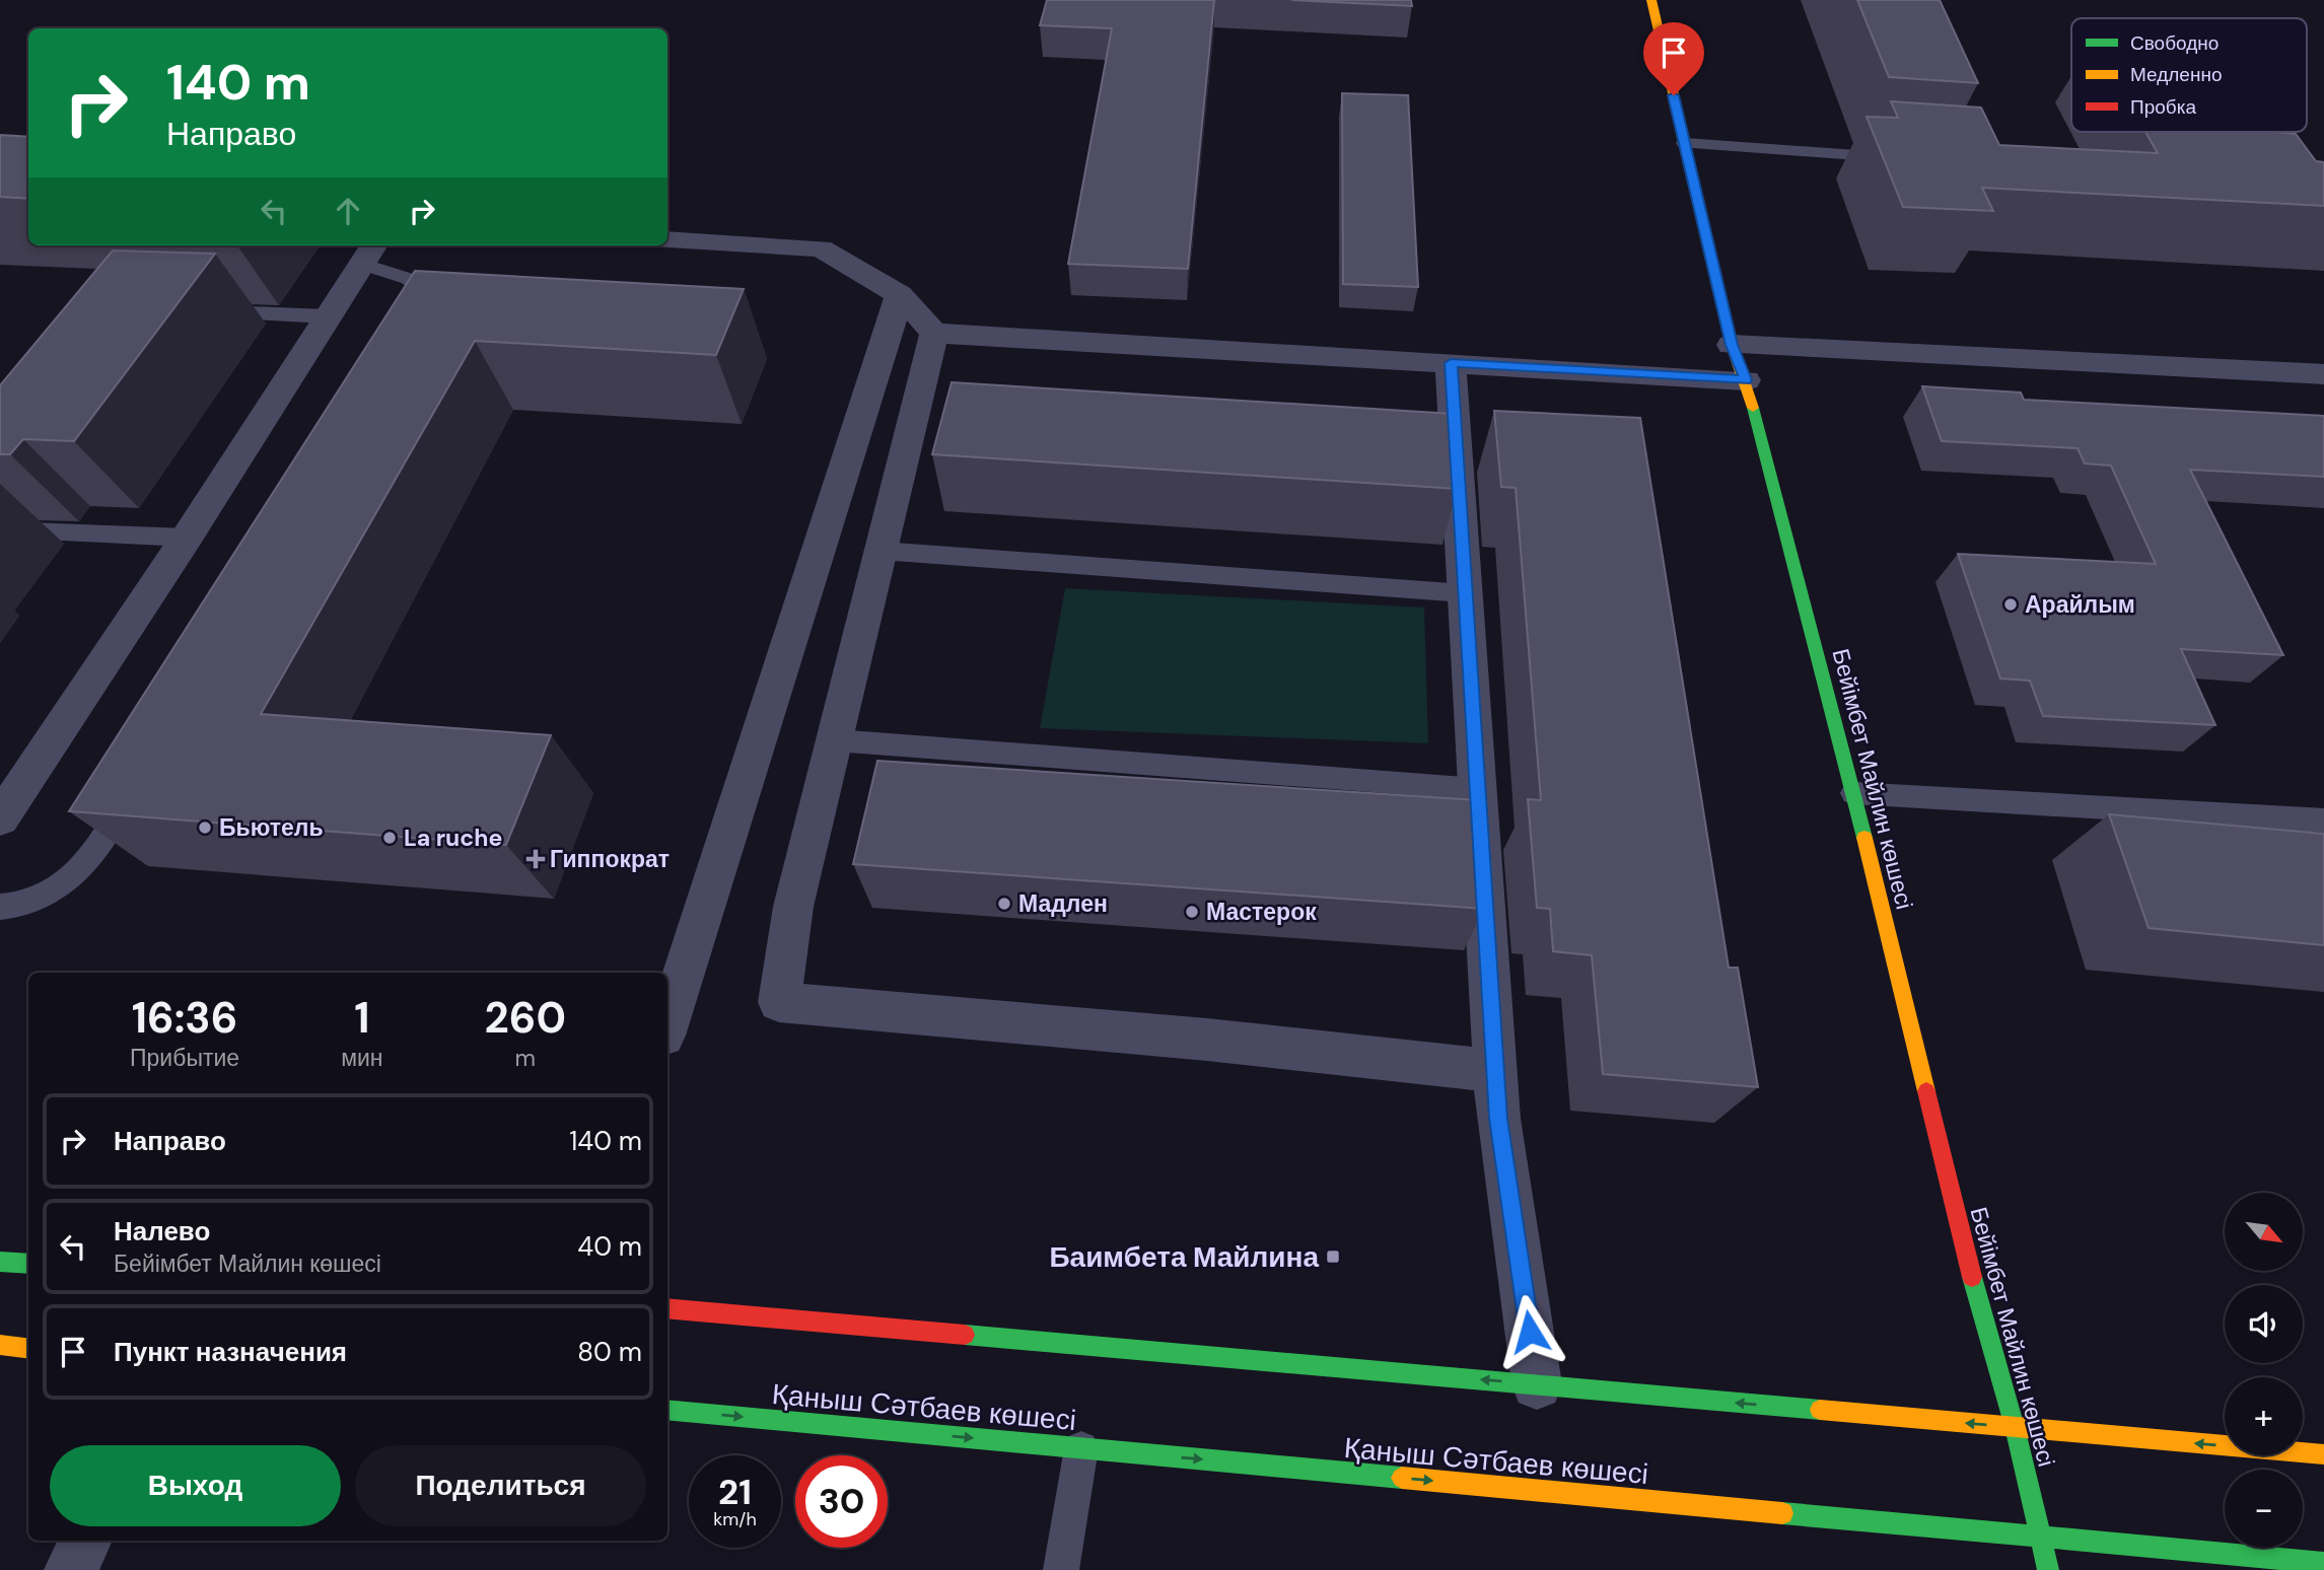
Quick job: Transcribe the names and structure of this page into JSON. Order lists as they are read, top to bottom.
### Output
{
  "streets": {
    "main road": ["Бейімбет Майлин көшесі", "Қаныш Сәтбаев көшесі"]
  },
  "crossings": [
    ["Бейімбет Майлин көшесі", "Қаныш Сәтбаев көшесі"]
  ],
  "places": {
    "other": [
      "Арайлым",
      "Бьютель",
      "La ruche",
      "Мадлен",
      "Мастерок"
    ],
    "health": ["Гиппократ"],
    "transit": ["Баимбета Майлина"]
  },
  "legend": ["Свободно", "Медленно", "Пробка"],
  "north": "bottom right",
  "page": {
    "turn": ["140 m", "Направо"],
    "eta": [
      "16:36",
      "Прибытие",
      "1",
      "мин",
      "260",
      "m"
    ],
    "list": [
      {
        "name": "Направо",
        "value": "140 m"
      },
      {
        "name": "Налево",
        "note": "Бейімбет Майлин көшесі",
        "value": "40 m"
      },
      {
        "name": "Пункт назначения",
        "value": "80 m"
      }
    ],
    "map_buttons": ["+", "−"],
    "buttons": ["Выход", "Поделиться"],
    "speed": "21 km/h",
    "limit": "30"
  }
}
